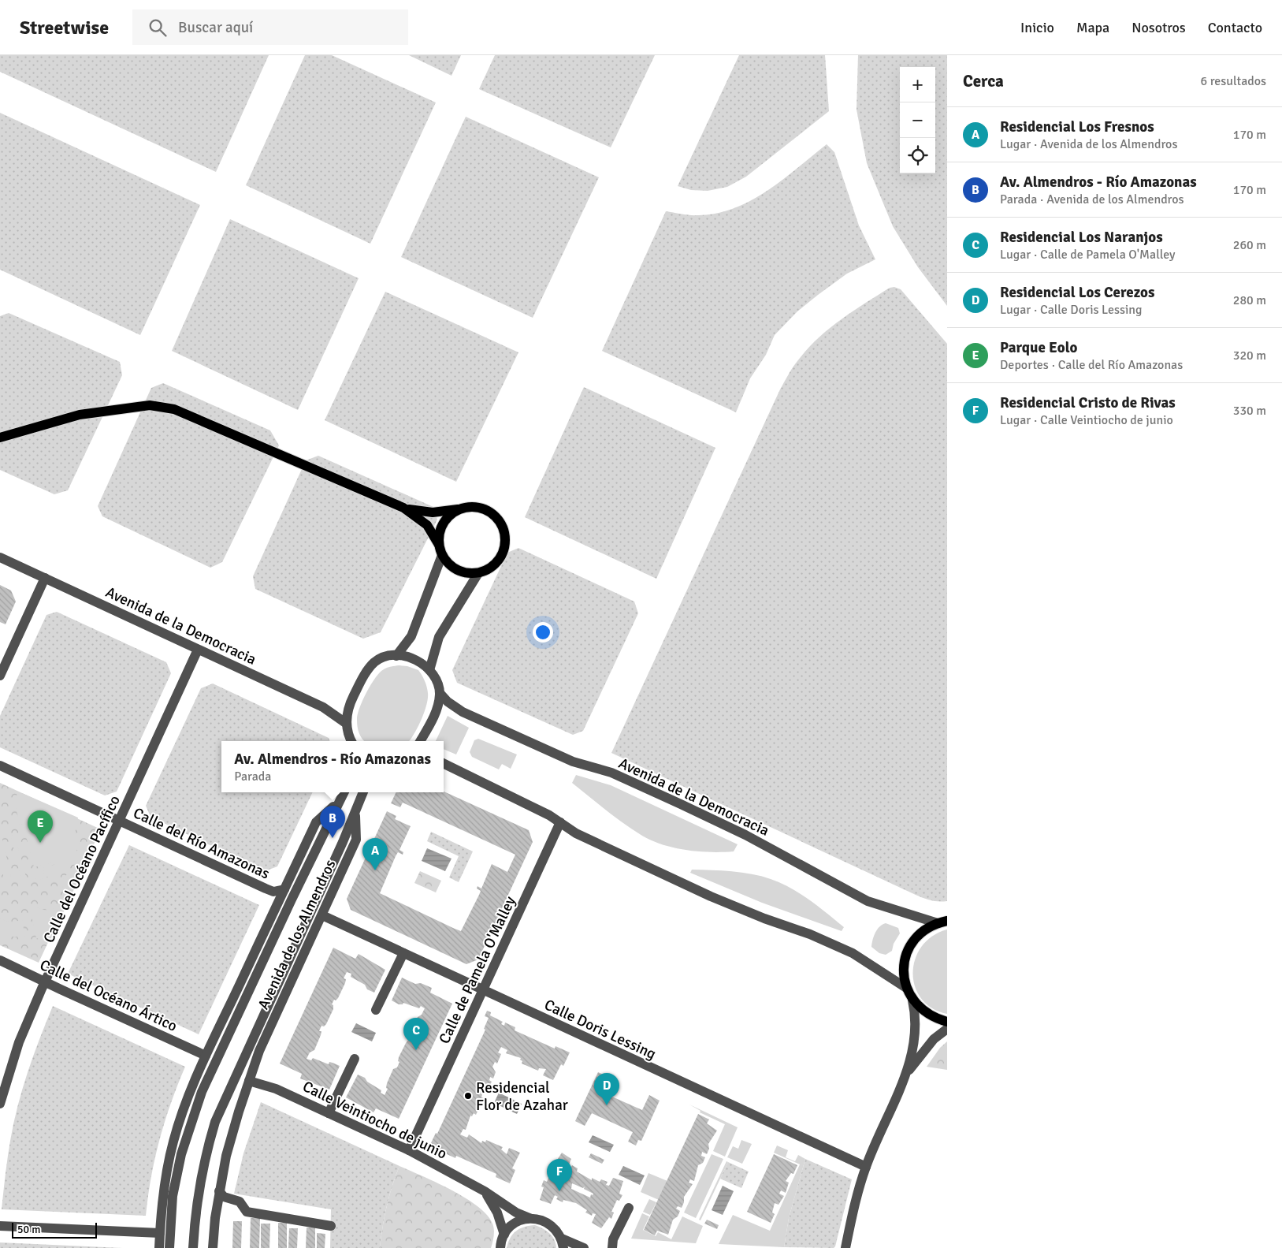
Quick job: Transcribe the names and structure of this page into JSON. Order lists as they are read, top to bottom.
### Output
{
  "streets": {
    "street": [
      "Avenida de la Democracia",
      "Calle del Río Amazonas",
      "Calle del Océano Pacífico",
      "Avenida de los Almendros",
      "Calle de Pamela O'Malley",
      "Calle del Océano Ártico",
      "Calle Doris Lessing",
      "Calle Veintiocho de junio"
    ]
  },
  "crossings": [
    ["Avenida de la Democracia", "Calle del Océano Pacífico"],
    ["Calle del Río Amazonas", "Calle del Océano Pacífico"],
    ["Calle del Río Amazonas", "Avenida de los Almendros"],
    ["Calle del Océano Pacífico", "Calle del Océano Ártico"],
    ["Avenida de los Almendros", "Calle del Océano Ártico"],
    ["Avenida de los Almendros", "Calle Doris Lessing"],
    ["Avenida de los Almendros", "Calle Veintiocho de junio"],
    ["Calle de Pamela O'Malley", "Calle Doris Lessing"],
    ["Calle de Pamela O'Malley", "Calle Veintiocho de junio"]
  ],
  "places": ["Residencial Flor de Azahar"],
  "scale_bar": "50 m",
  "page": {
    "header": "Streetwise",
    "search": "Buscar aquí",
    "nav": [
      "Inicio",
      "Mapa",
      "Nosotros",
      "Contacto"
    ],
    "heading": ["Cerca", "6 resultados"],
    "map_buttons": ["+", "−"],
    "list": [
      {
        "mark": "A",
        "name": "Residencial Los Fresnos",
        "note": "Lugar · Avenida de los Almendros",
        "value": "170 m"
      },
      {
        "mark": "B",
        "name": "Av. Almendros - Río Amazonas",
        "note": "Parada · Avenida de los Almendros",
        "value": "170 m"
      },
      {
        "mark": "C",
        "name": "Residencial Los Naranjos",
        "note": "Lugar · Calle de Pamela O'Malley",
        "value": "260 m"
      },
      {
        "mark": "D",
        "name": "Residencial Los Cerezos",
        "note": "Lugar · Calle Doris Lessing",
        "value": "280 m"
      },
      {
        "mark": "E",
        "name": "Parque Eolo",
        "note": "Deportes · Calle del Río Amazonas",
        "value": "320 m"
      },
      {
        "mark": "F",
        "name": "Residencial Cristo de Rivas",
        "note": "Lugar · Calle Veintiocho de junio",
        "value": "330 m"
      }
    ],
    "popup": ["Av. Almendros - Río Amazonas", "Parada"],
    "pins": [
      "B",
      "E",
      "A",
      "C",
      "D",
      "F"
    ],
    "scale": "50 m"
  }
}
